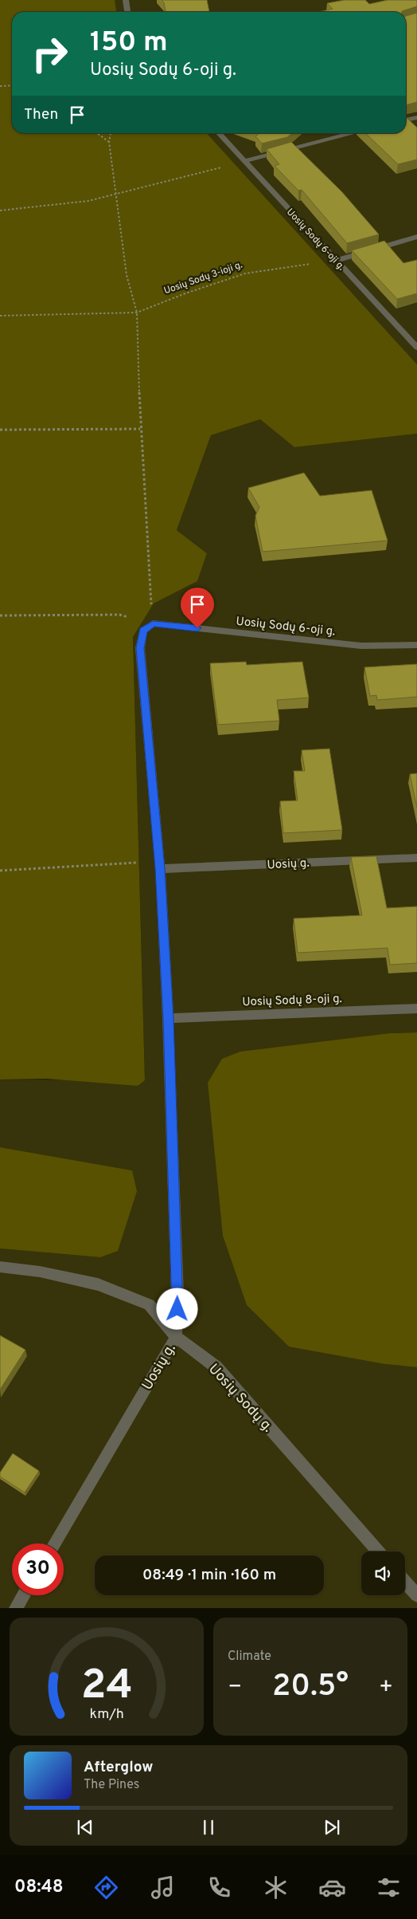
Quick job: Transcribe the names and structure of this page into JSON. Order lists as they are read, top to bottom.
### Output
{
  "streets": {
    "street": [
      "Uosių Sodų 6-oji g.",
      "Uosių g.",
      "Uosių Sodų 8-oji g.",
      "Uosių Sodų g."
    ],
    "path": ["Uosių Sodų 3-ioji g."]
  },
  "crossings": [
    ["Uosių Sodų 6-oji g.", "Uosių Sodų 3-ioji g."],
    ["Uosių Sodų 6-oji g.", "Uosių g."],
    ["Uosių g.", "Uosių Sodų 8-oji g."],
    ["Uosių g.", "Uosių Sodų g."]
  ],
  "page": {
    "turn": ["150 m", "Uosių Sodų 6-oji g."],
    "then": "Then",
    "limit": "30",
    "trip": "08:49 · 1 min · 160 m",
    "tile": "Climate",
    "heat": ["−", "20.5°", "+"],
    "song": ["Afterglow", "The Pines"],
    "tabs": "08:48",
    "gauge": ["24", "km/h"]
  }
}
